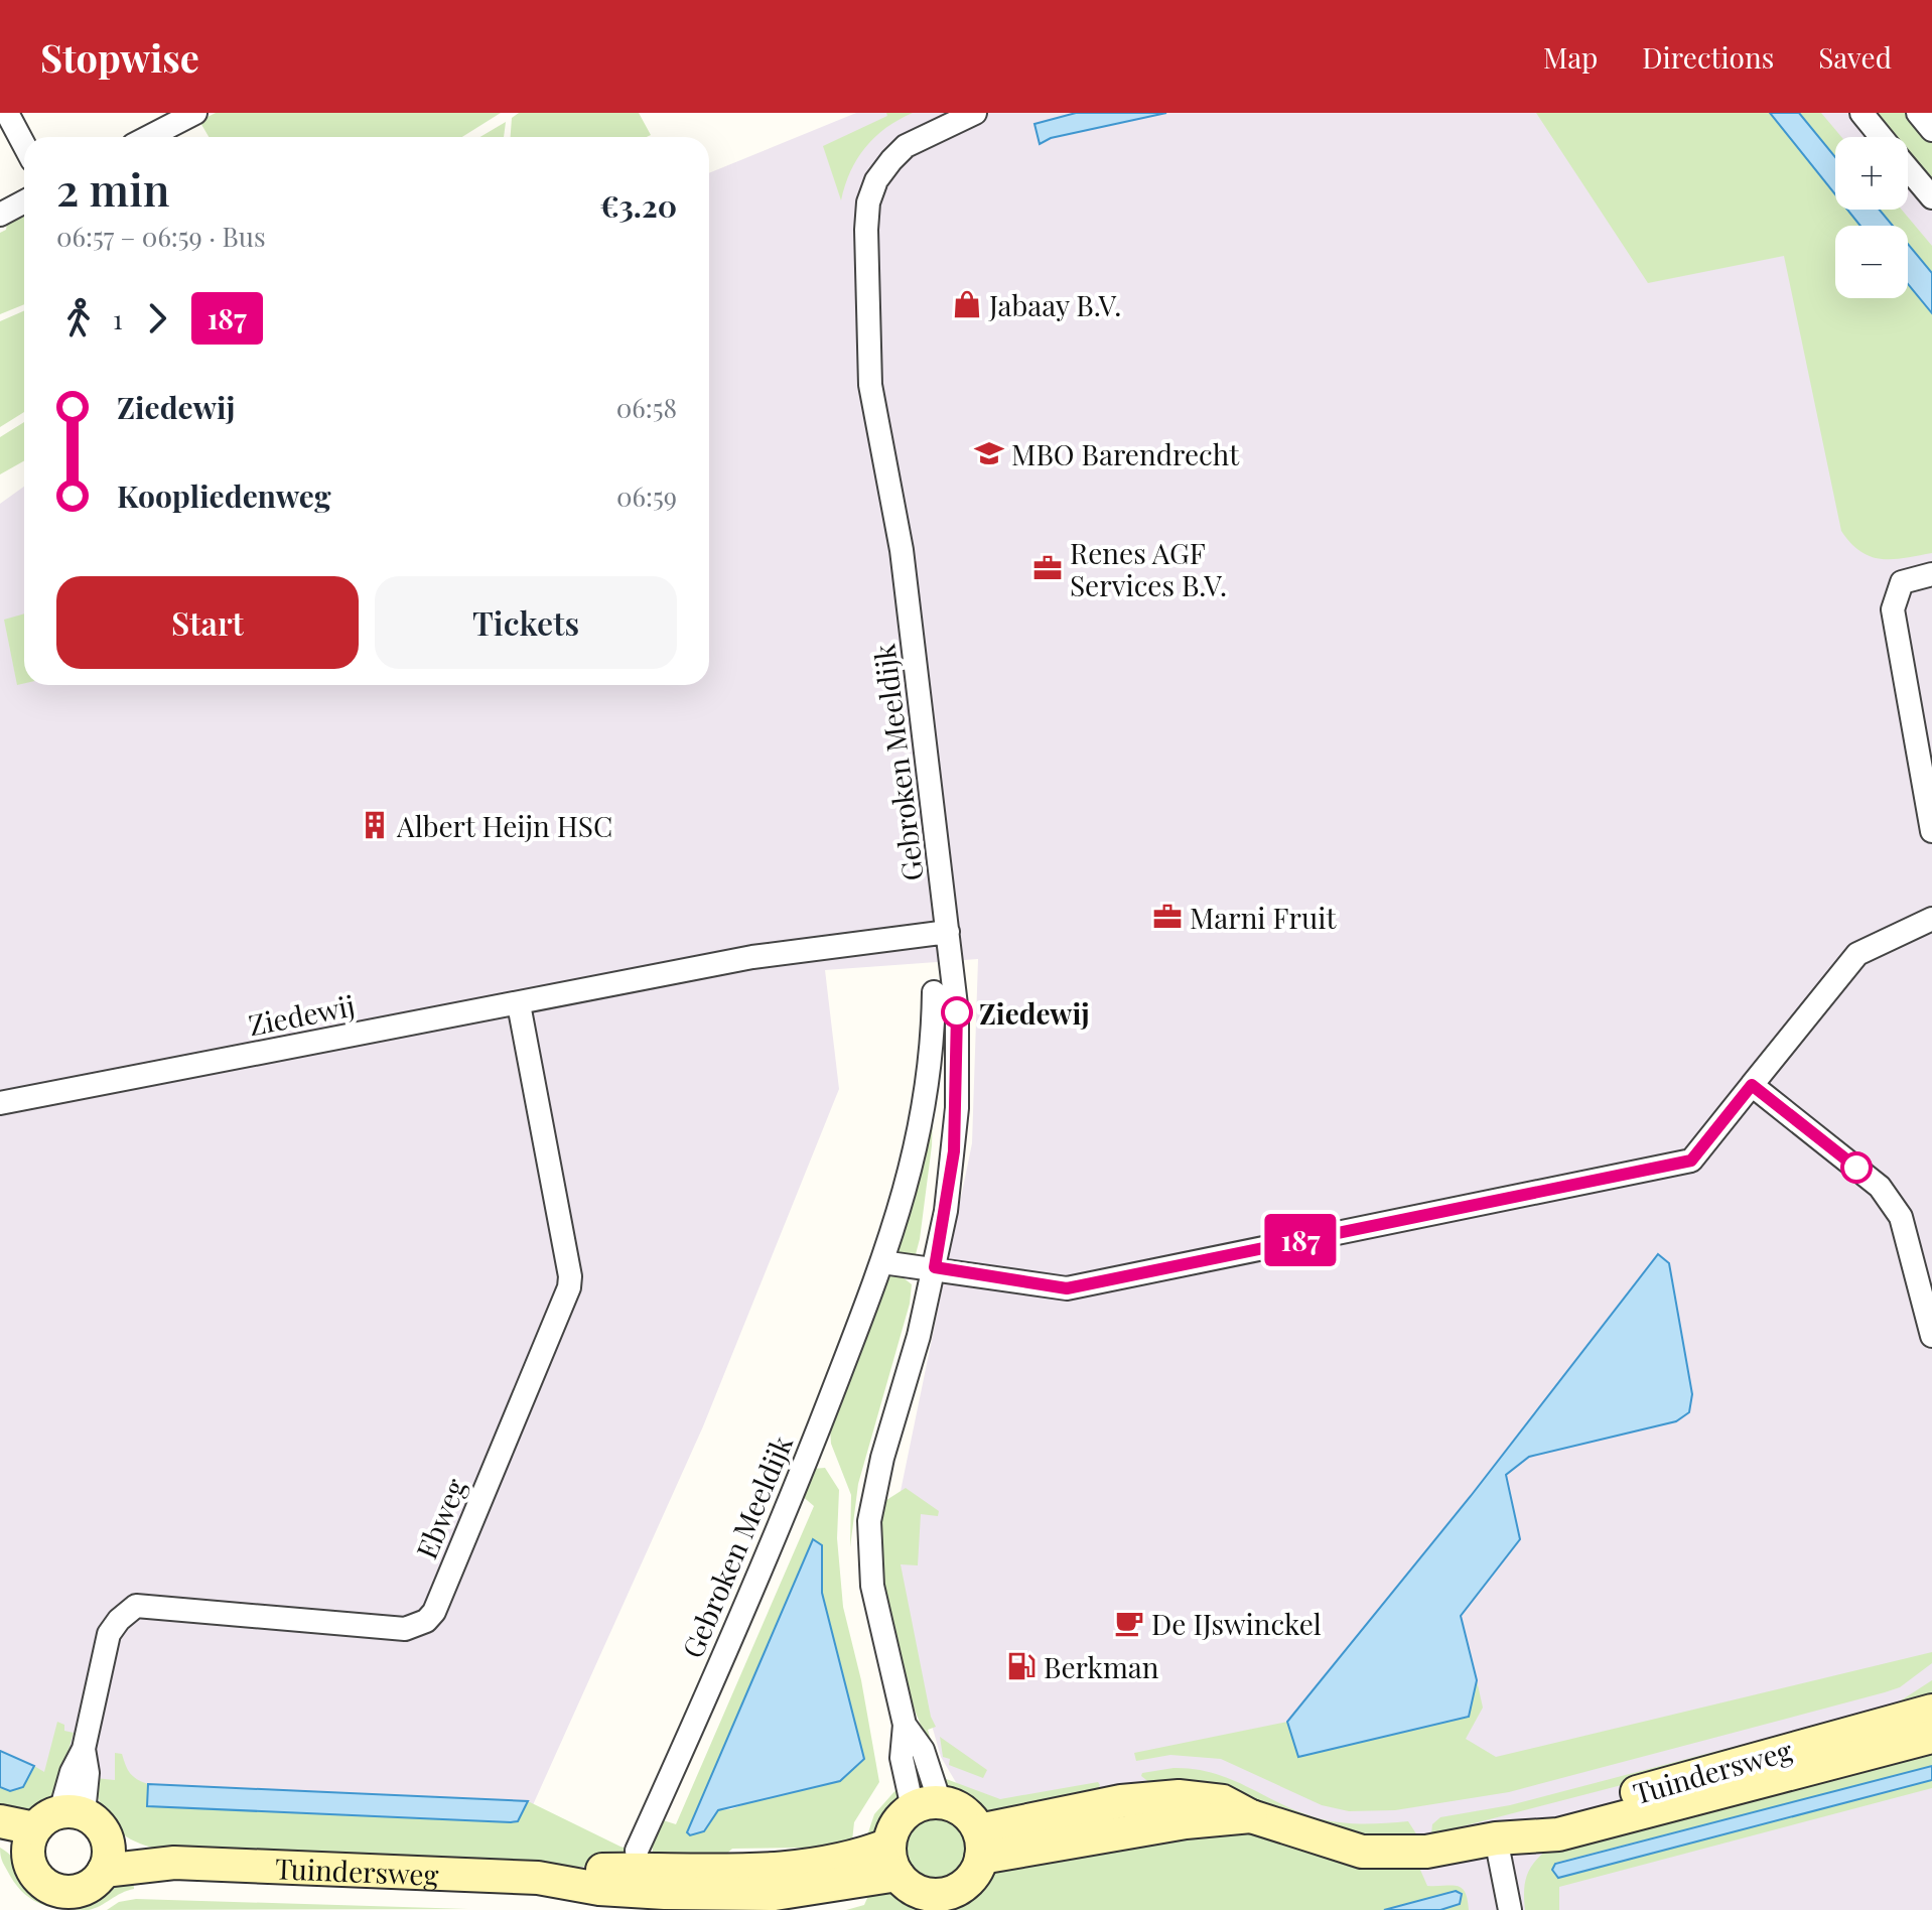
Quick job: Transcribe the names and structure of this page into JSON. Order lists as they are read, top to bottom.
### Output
{
  "streets": {
    "main road": ["Tuindersweg"],
    "street": ["Gebroken Meeldijk", "Ziedewij", "Ebweg"]
  },
  "crossings": [
    ["Gebroken Meeldijk", "Ziedewij"],
    ["Gebroken Meeldijk", "Tuindersweg"],
    ["Ziedewij", "Ebweg"],
    ["Ebweg", "Tuindersweg"]
  ],
  "places": {
    "shop": ["Jabaay B.V."],
    "school or university": ["MBO Barendrecht"],
    "office": ["Renes AGF Services B.V.", "Marni Fruit"],
    "building": ["Albert Heijn HSC"],
    "other": ["Ziedewij"],
    "cafe": ["De IJswinckel"],
    "fuel station": ["Berkman"]
  },
  "lines": ["bus line 187"],
  "page": {
    "header": "Stopwise",
    "nav": ["Map", "Directions", "Saved"],
    "on_map": "187",
    "map_buttons": ["+", "−"],
    "heading": ["2 min", "06:57 – 06:59 · Bus", "€3.20"],
    "legs": ["1", "187"],
    "list": [
      {
        "name": "Ziedewij",
        "value": "06:58"
      },
      {
        "name": "Koopliedenweg",
        "value": "06:59"
      }
    ],
    "buttons": ["Start", "Tickets"]
  }
}
